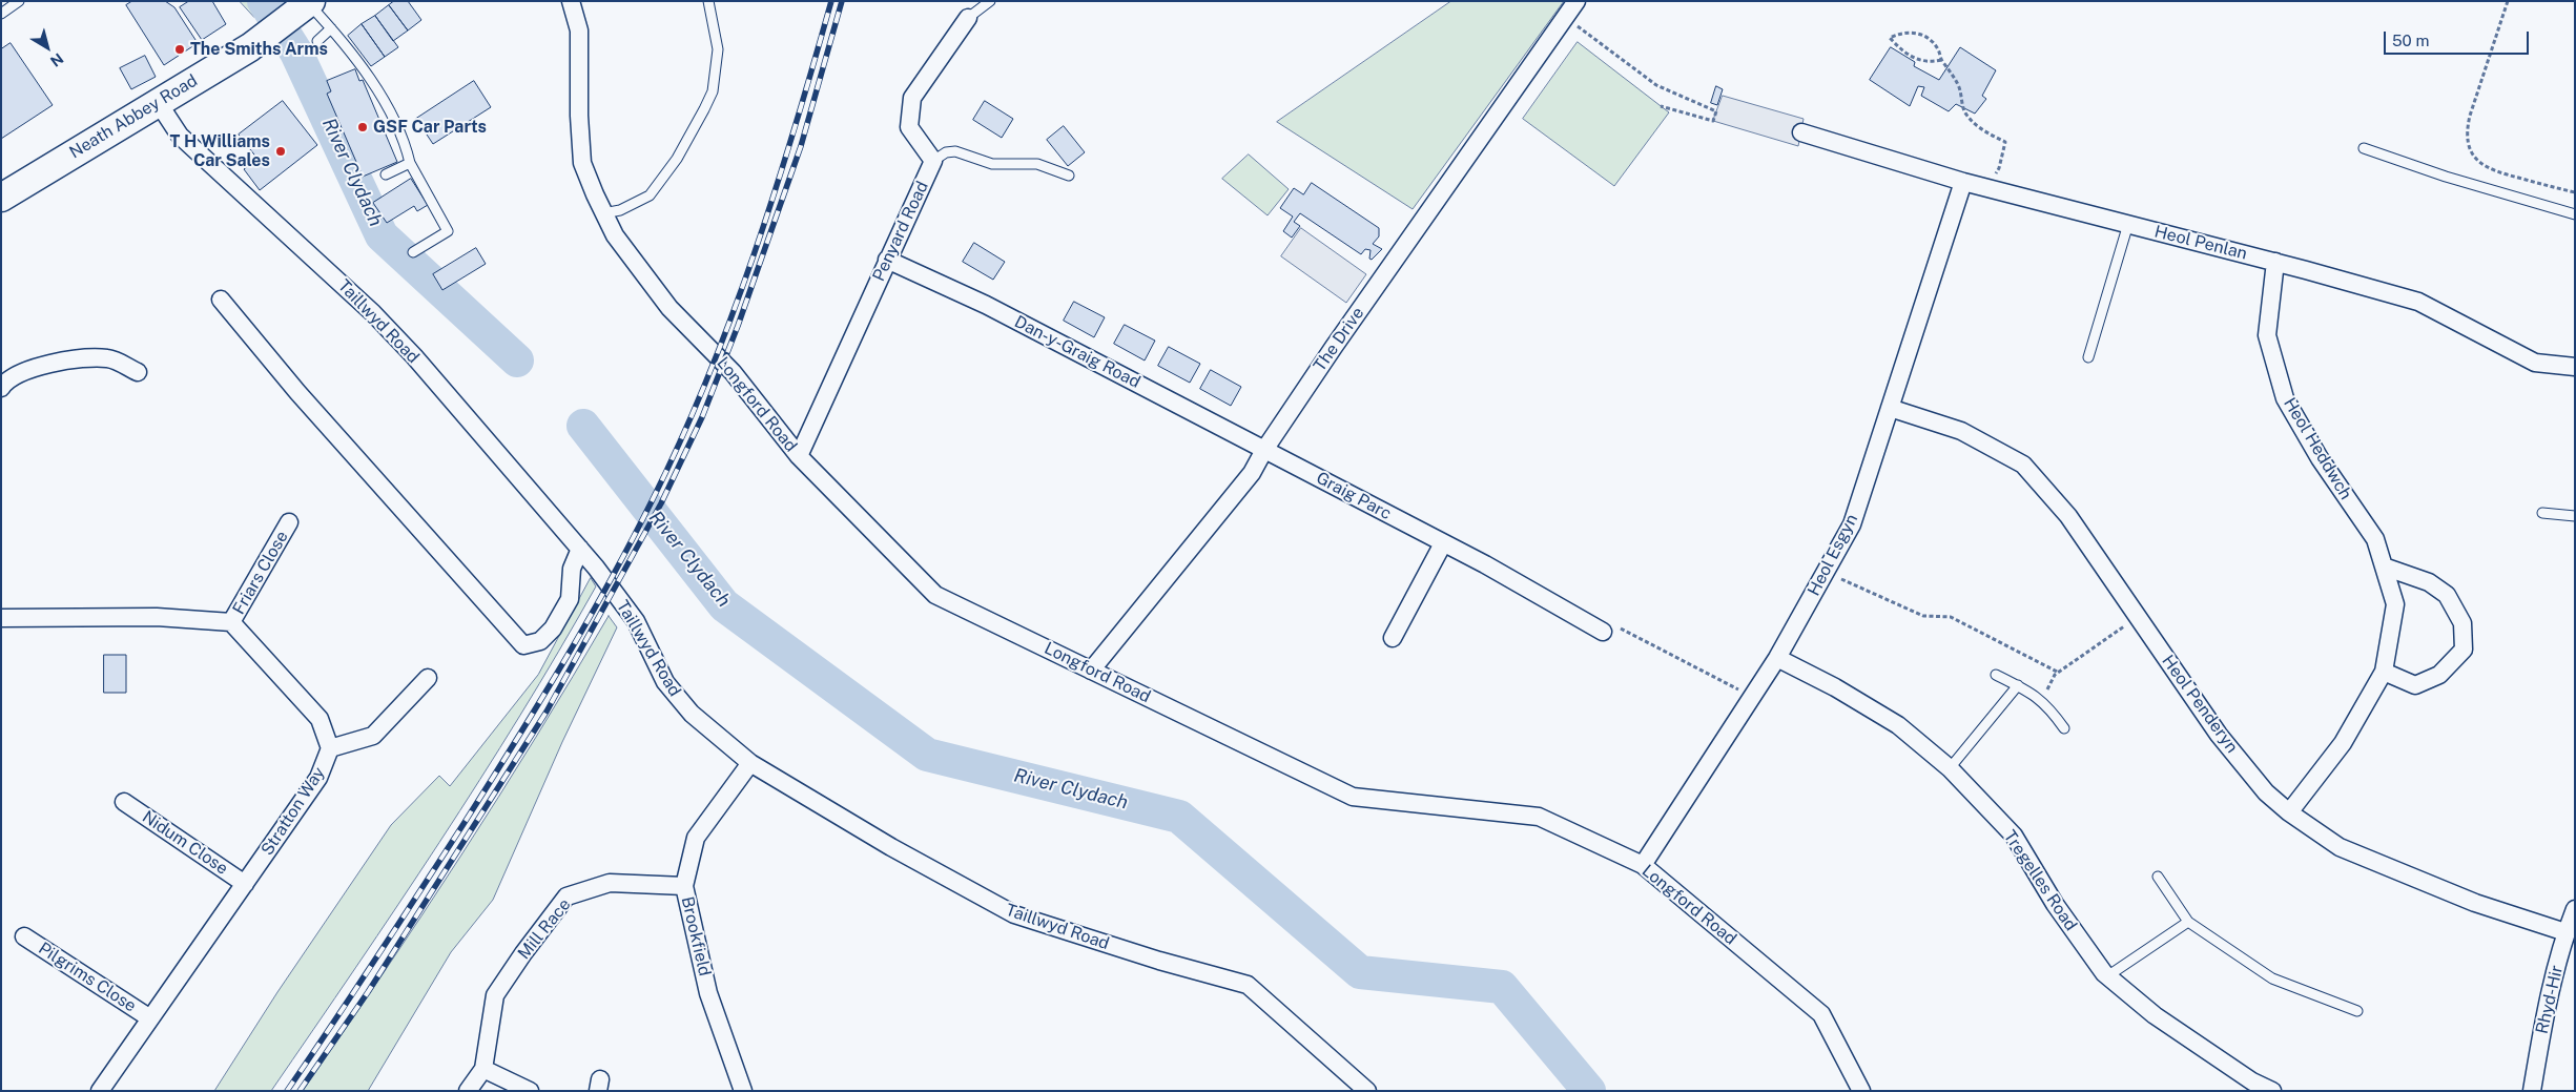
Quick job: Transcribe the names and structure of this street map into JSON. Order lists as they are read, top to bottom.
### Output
{
  "streets": {
    "main road": ["Neath Abbey Road"],
    "street": [
      "Penyard Road",
      "Heol Penlan",
      "Taillwyd Road",
      "The Drive",
      "Dan-y-Graig Road",
      "Longford Road",
      "Heol Heddwch",
      "Graig Parc",
      "Heol Esgyn",
      "Friars Close",
      "Heol Penderyn",
      "Stratton Way",
      "Nidum Close",
      "Tregelles Road",
      "Mill Race",
      "Brookfield",
      "Pilgrims Close",
      "Rhyd-Hir"
    ]
  },
  "crossings": [
    ["Neath Abbey Road", "Taillwyd Road"],
    ["Penyard Road", "Dan-y-Graig Road"],
    ["Penyard Road", "Longford Road"],
    ["Heol Penlan", "Heol Heddwch"],
    ["Heol Penlan", "Heol Esgyn"],
    ["Taillwyd Road", "Brookfield"],
    ["The Drive", "Dan-y-Graig Road"],
    ["The Drive", "Longford Road"],
    ["The Drive", "Graig Parc"],
    ["Dan-y-Graig Road", "Graig Parc"],
    ["Longford Road", "Heol Esgyn"],
    ["Heol Heddwch", "Heol Penderyn"],
    ["Heol Esgyn", "Heol Penderyn"],
    ["Heol Esgyn", "Tregelles Road"],
    ["Friars Close", "Stratton Way"],
    ["Heol Penderyn", "Rhyd-Hir"],
    ["Stratton Way", "Nidum Close"],
    ["Stratton Way", "Pilgrims Close"],
    ["Mill Race", "Brookfield"]
  ],
  "water": ["River Clydach"],
  "places": ["The Smiths Arms", "GSF Car Parts", "T H Williams Car Sales"],
  "scale_bar": "50 m",
  "north": "bottom right"
}
